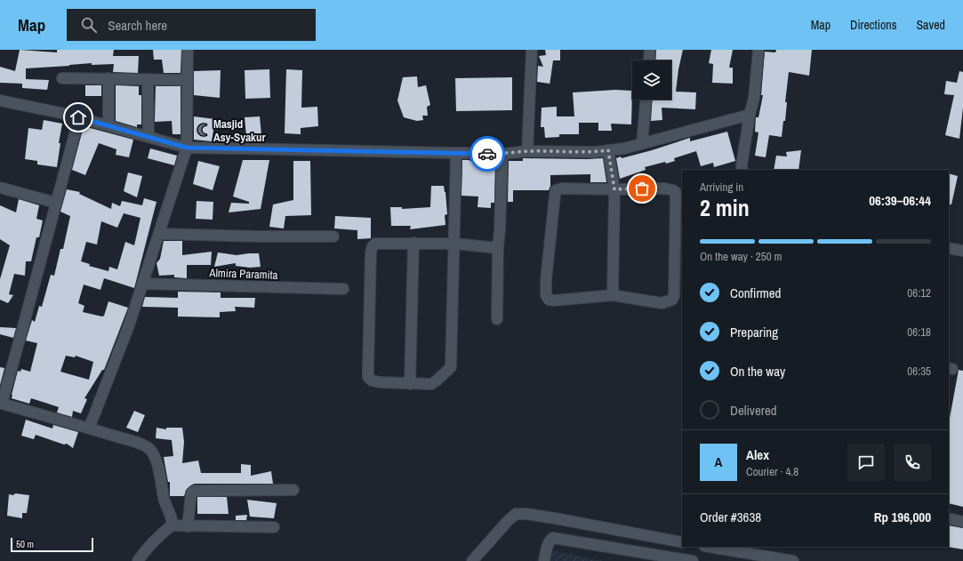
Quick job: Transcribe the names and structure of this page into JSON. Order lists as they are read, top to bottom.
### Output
{
  "streets": {
    "street": ["Almira Paramita"]
  },
  "places": {
    "mosque": ["Masjid Asy-Syakur"]
  },
  "scale_bar": "50 m",
  "page": {
    "header": "Map",
    "search": "Search here",
    "nav": ["Map", "Directions", "Saved"],
    "heading": ["2 min", "Arriving in", "06:39–06:44"],
    "panel": [
      "Alex",
      "Courier · 4.8",
      "Order #3638",
      "Rp 196,000"
    ],
    "bar": "On the way · 250 m",
    "list": [
      ["Confirmed", "06:12"],
      ["Preparing", "06:18"],
      ["On the way", "06:35"],
      "Delivered"
    ],
    "round": "A",
    "scale": "50 m"
  }
}
